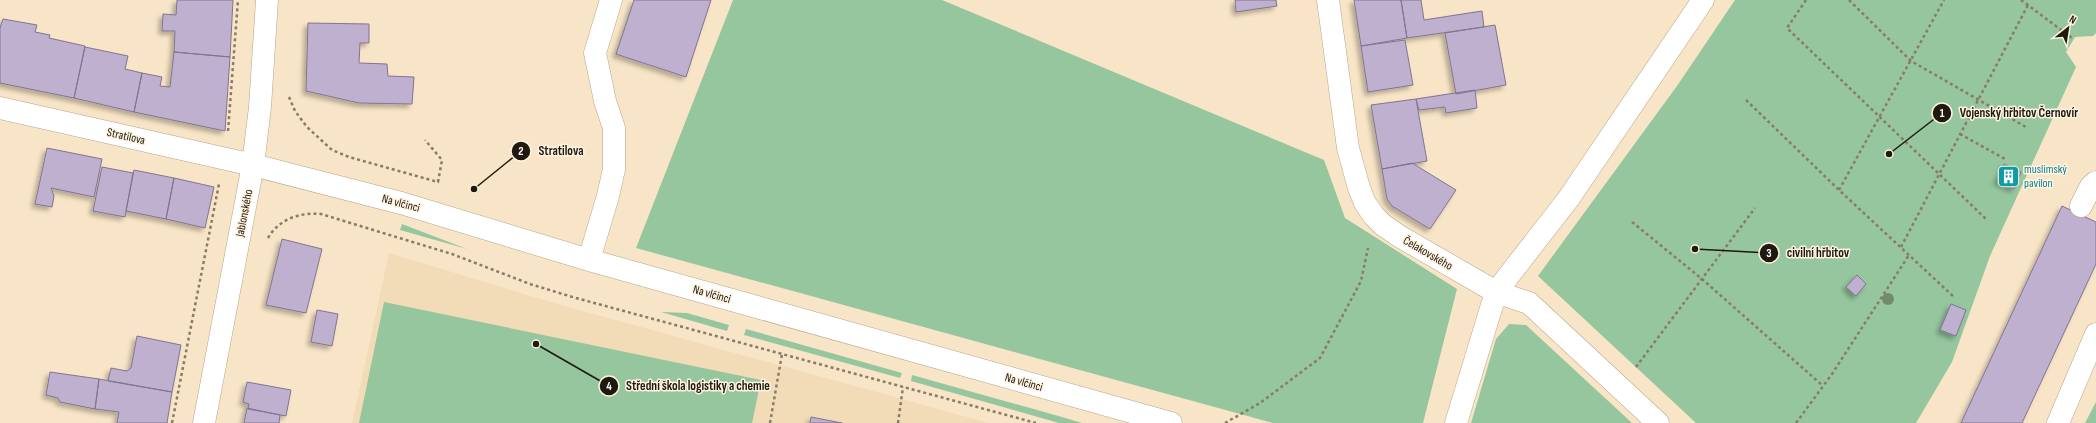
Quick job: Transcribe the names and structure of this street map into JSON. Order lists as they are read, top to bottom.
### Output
{
  "streets": {
    "street": [
      "Stratilova",
      "Na vlčinci",
      "Jablonského",
      "Čelakovského"
    ]
  },
  "crossings": [
    ["Stratilova", "Na vlčinci"],
    ["Stratilova", "Jablonského"],
    ["Na vlčinci", "Jablonského"]
  ],
  "places": {
    "other": [
      "Vojenský hřbitov Černovír",
      "Stratilova",
      "civilní hřbitov",
      "Střední škola logistiky a chemie"
    ],
    "building": ["muslimský pavilon"]
  },
  "north": "top right"
}
